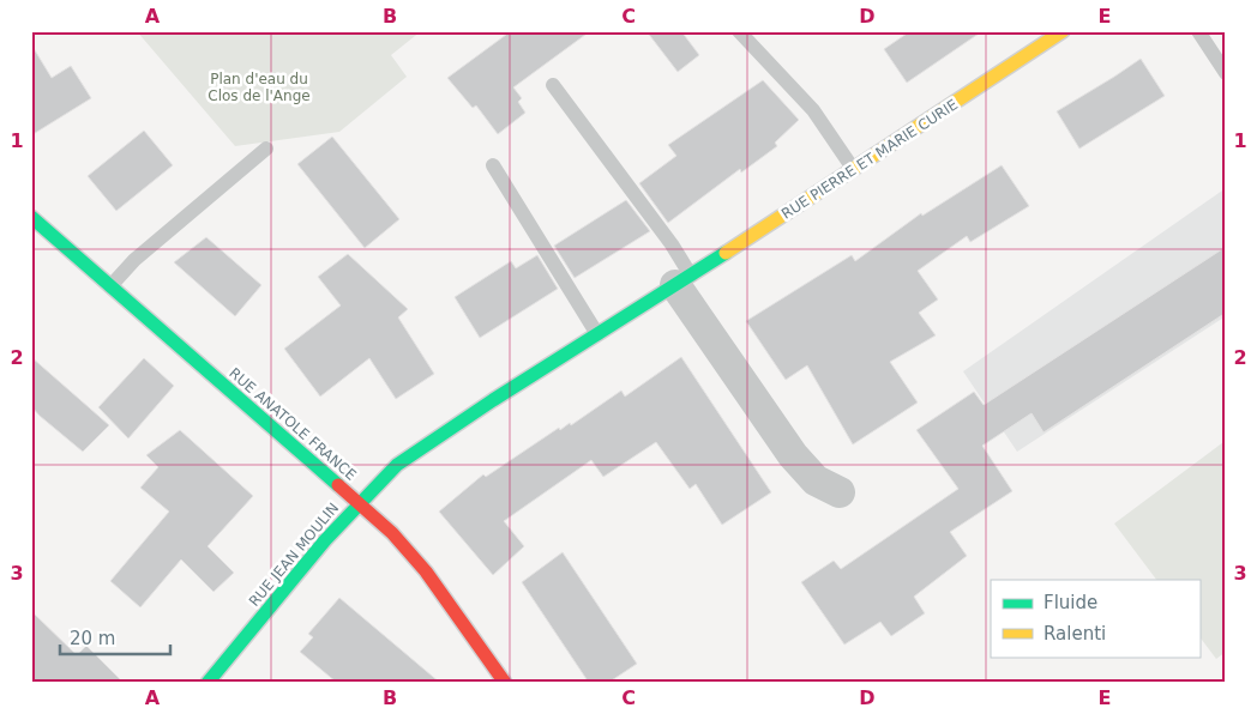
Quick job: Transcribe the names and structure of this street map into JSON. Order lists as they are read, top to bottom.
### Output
{
  "streets": {
    "street": ["RUE PIERRE ET MARIE CURIE", "RUE ANATOLE FRANCE", "RUE JEAN MOULIN"]
  },
  "crossings": [
    ["RUE PIERRE ET MARIE CURIE", "RUE ANATOLE FRANCE"],
    ["RUE PIERRE ET MARIE CURIE", "RUE JEAN MOULIN"],
    ["RUE ANATOLE FRANCE", "RUE JEAN MOULIN"]
  ],
  "parks": ["Plan d'eau du Clos de l'Ange"],
  "legend": ["Fluide", "Ralenti"],
  "scale_bar": "20 m",
  "grid": {
    "columns": [
      "A",
      "B",
      "C",
      "D",
      "E"
    ],
    "rows": ["1", "2", "3"]
  }
}
